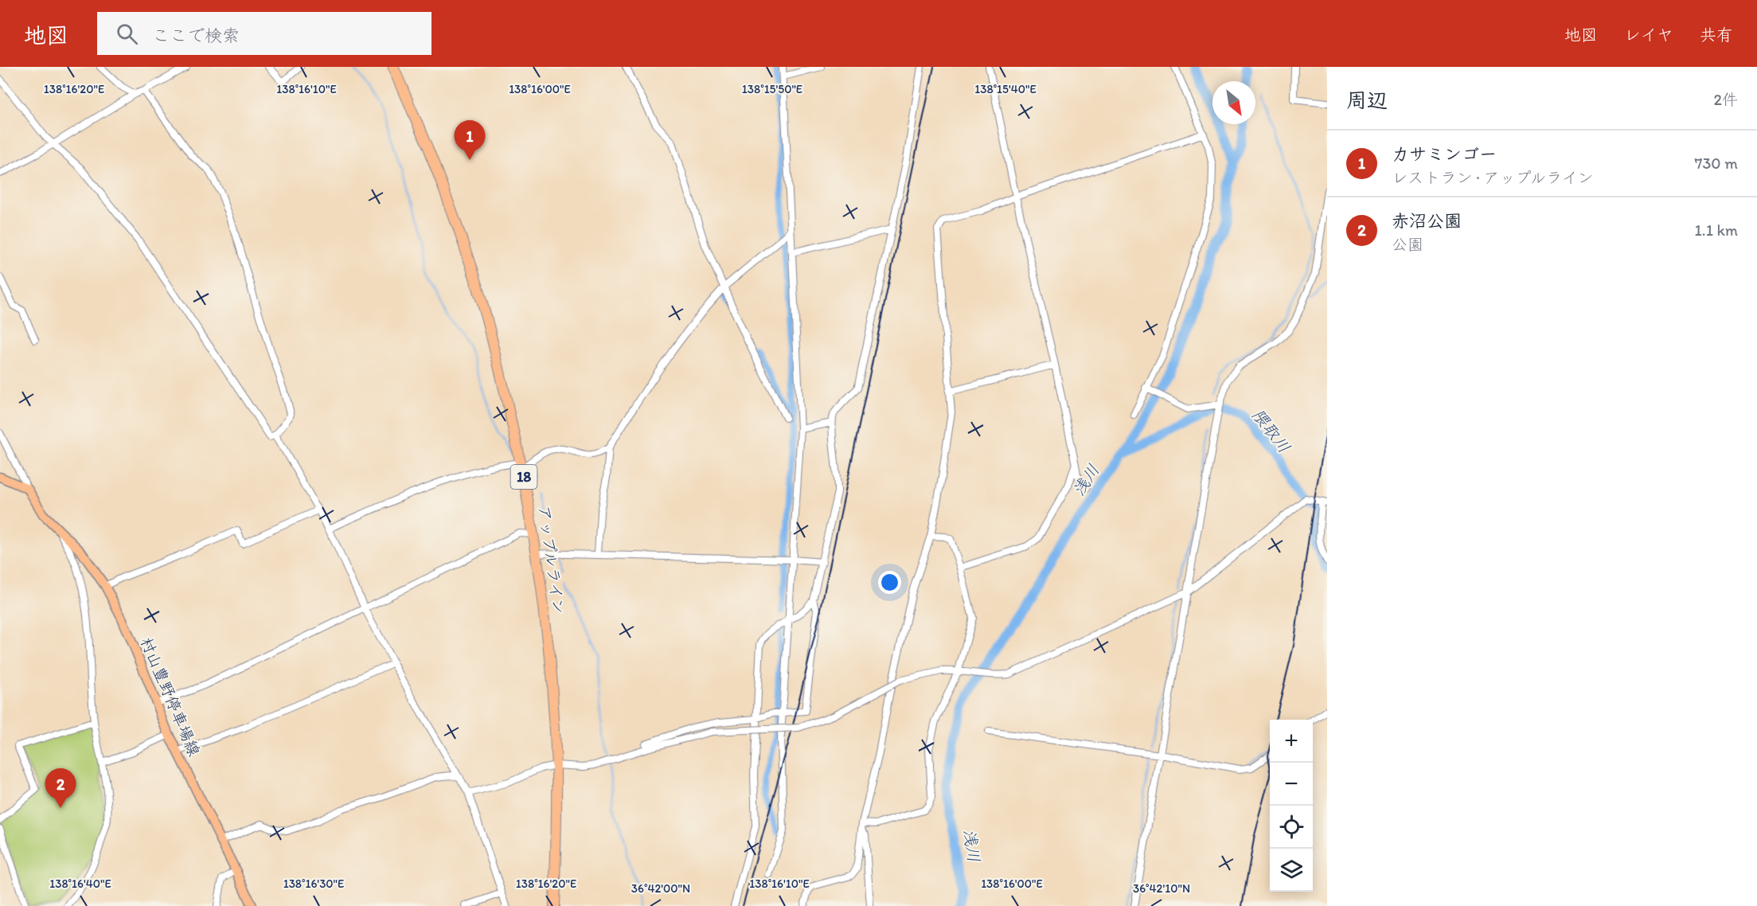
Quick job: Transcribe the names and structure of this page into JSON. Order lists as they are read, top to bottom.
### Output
{
  "streets": {
    "highway": ["18", "アップルライン"],
    "main road": ["村山豊野停車場線"]
  },
  "water": ["隈取川", "浅川"],
  "north": "bottom right",
  "page": {
    "header": "地図",
    "search": "ここで検索",
    "nav": ["地図", "レイヤ", "共有"],
    "heading": ["周辺", "2件"],
    "pins": ["1", "2"],
    "list": [
      {
        "mark": "1",
        "name": "カサミンゴー",
        "note": "レストラン · アップルライン",
        "value": "730 m"
      },
      {
        "mark": "2",
        "name": "赤沼公園",
        "note": "公園",
        "value": "1.1 km"
      }
    ],
    "map_buttons": ["+", "−"]
  },
  "coordinates": [
    "138°15'40\"E",
    "138°16'20\"E",
    "138°16'10\"E",
    "138°16'00\"E",
    "138°15'50\"E",
    "138°16'40\"E",
    "138°16'30\"E",
    "36°42'00\"N",
    "36°42'10\"N"
  ]
}
